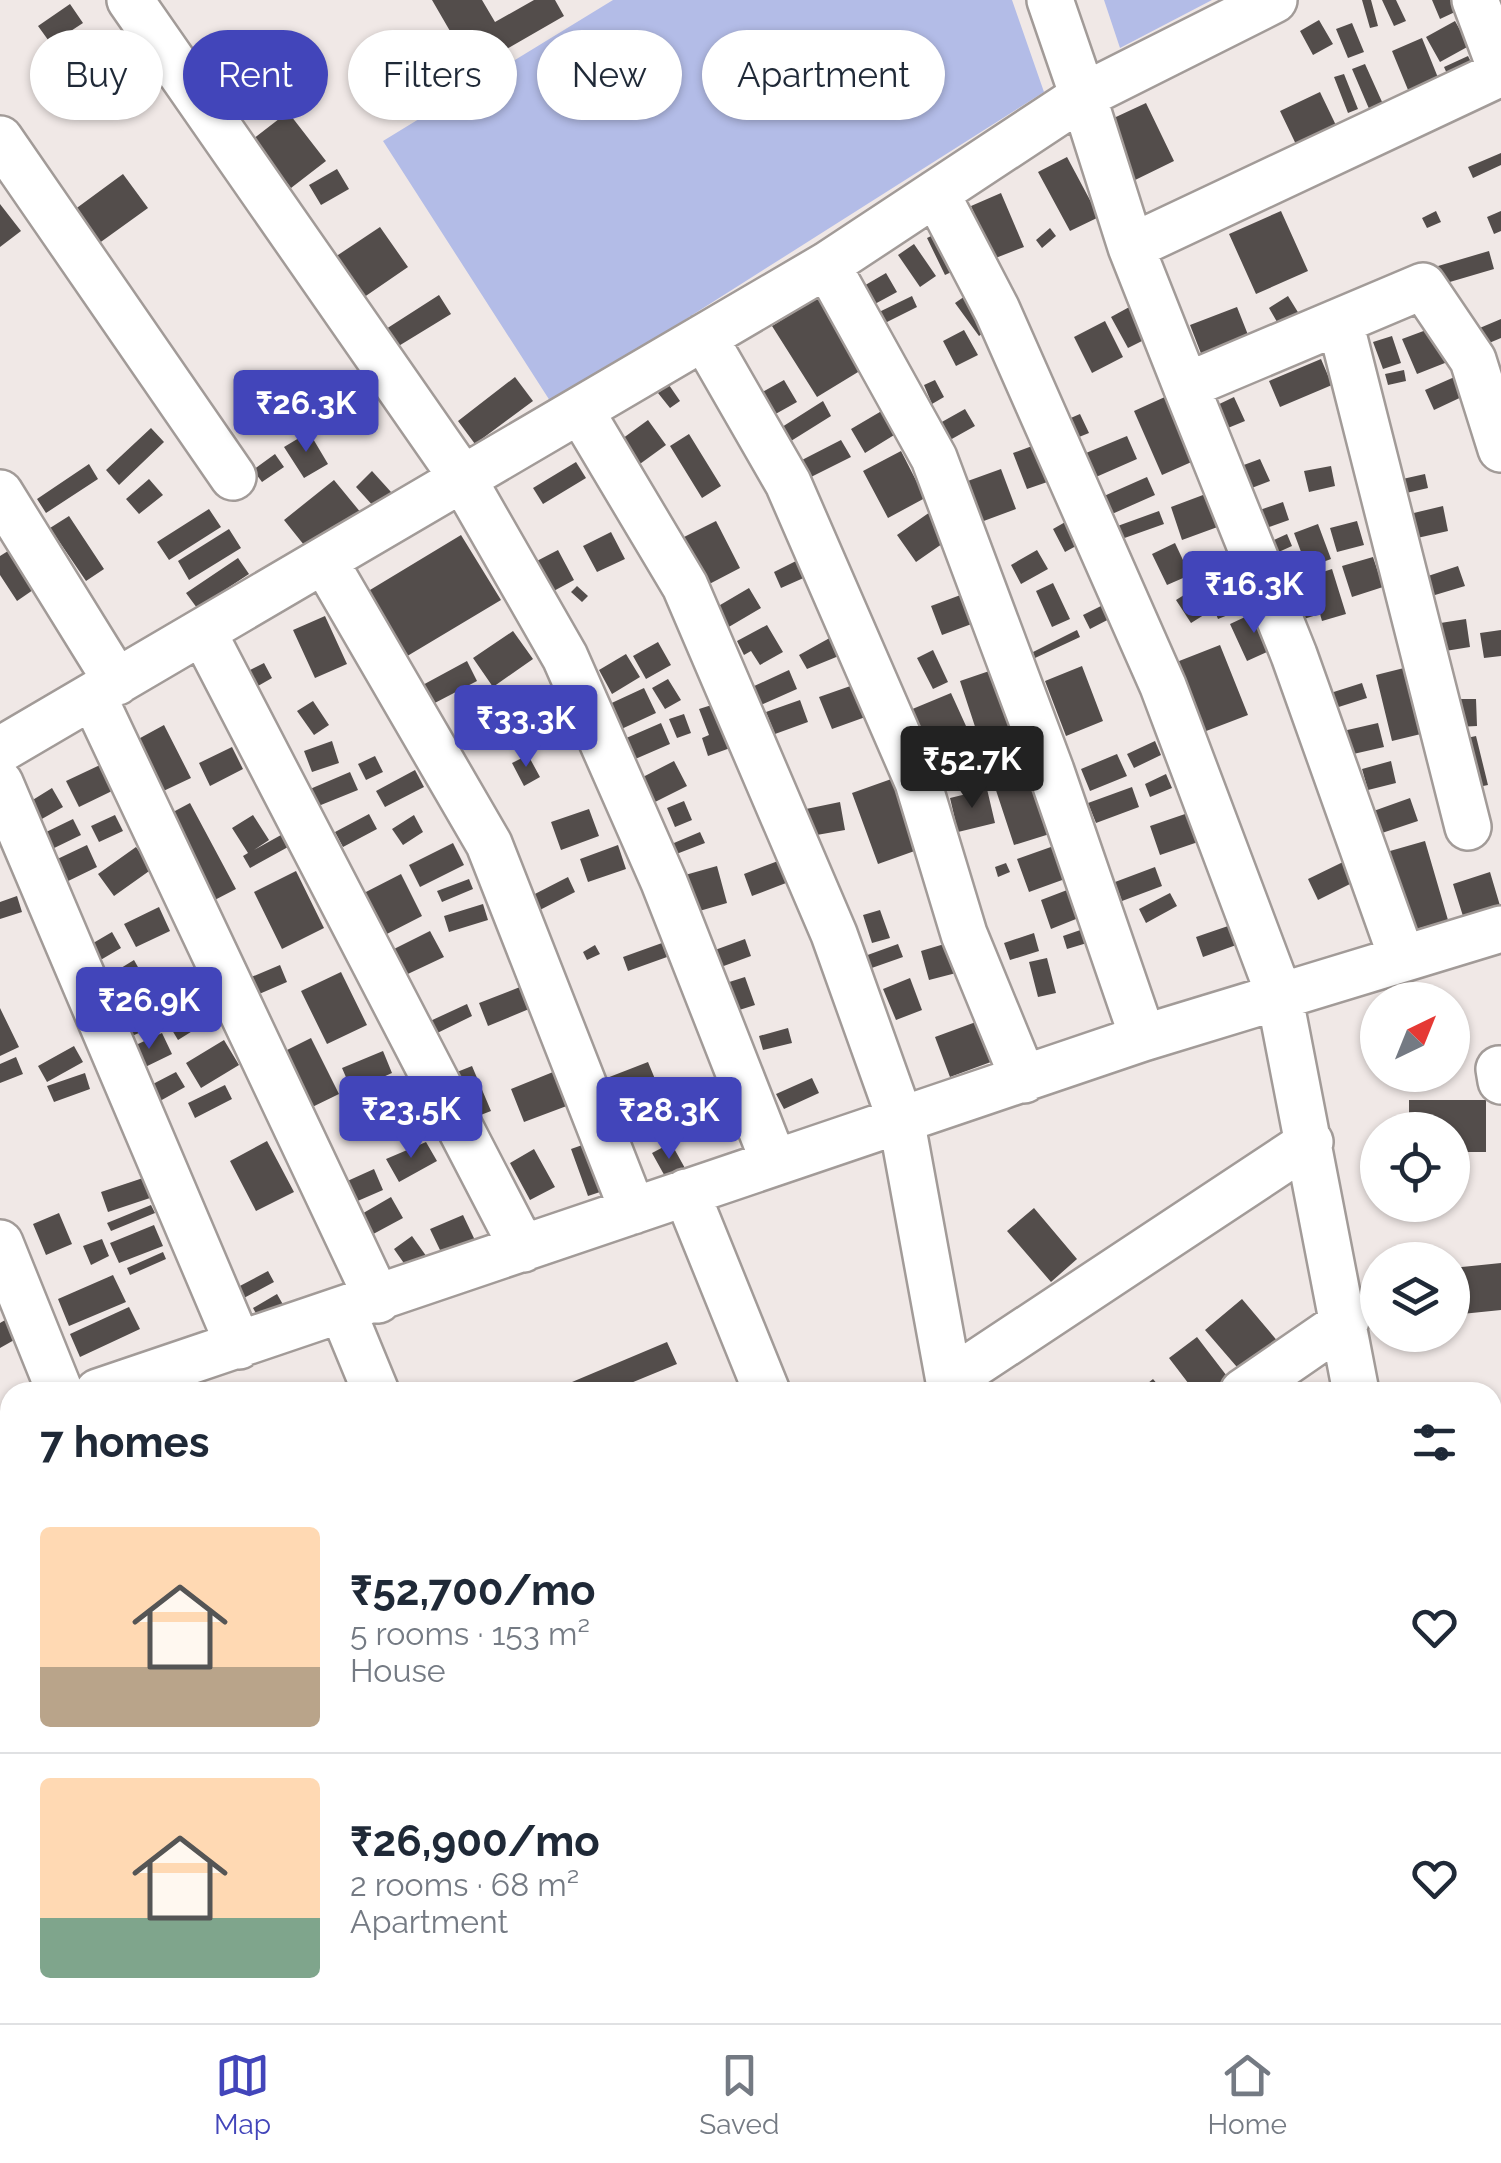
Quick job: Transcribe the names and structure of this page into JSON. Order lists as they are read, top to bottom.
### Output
{
  "north": "top right",
  "page": {
    "chip": [
      "Buy",
      "Rent",
      "Filters",
      "New",
      "Apartment"
    ],
    "price": [
      "₹26.3K",
      "₹16.3K",
      "₹33.3K",
      "₹52.7K",
      "₹26.9K",
      "₹23.5K",
      "₹28.3K"
    ],
    "heading": "7 homes",
    "list": [
      {
        "name": "₹52,700/mo",
        "note": "5 rooms · 153 m² · House"
      },
      {
        "name": "₹26,900/mo",
        "note": "2 rooms · 68 m² · Apartment"
      }
    ],
    "tabs": ["Map", "Saved", "Home"]
  }
}
